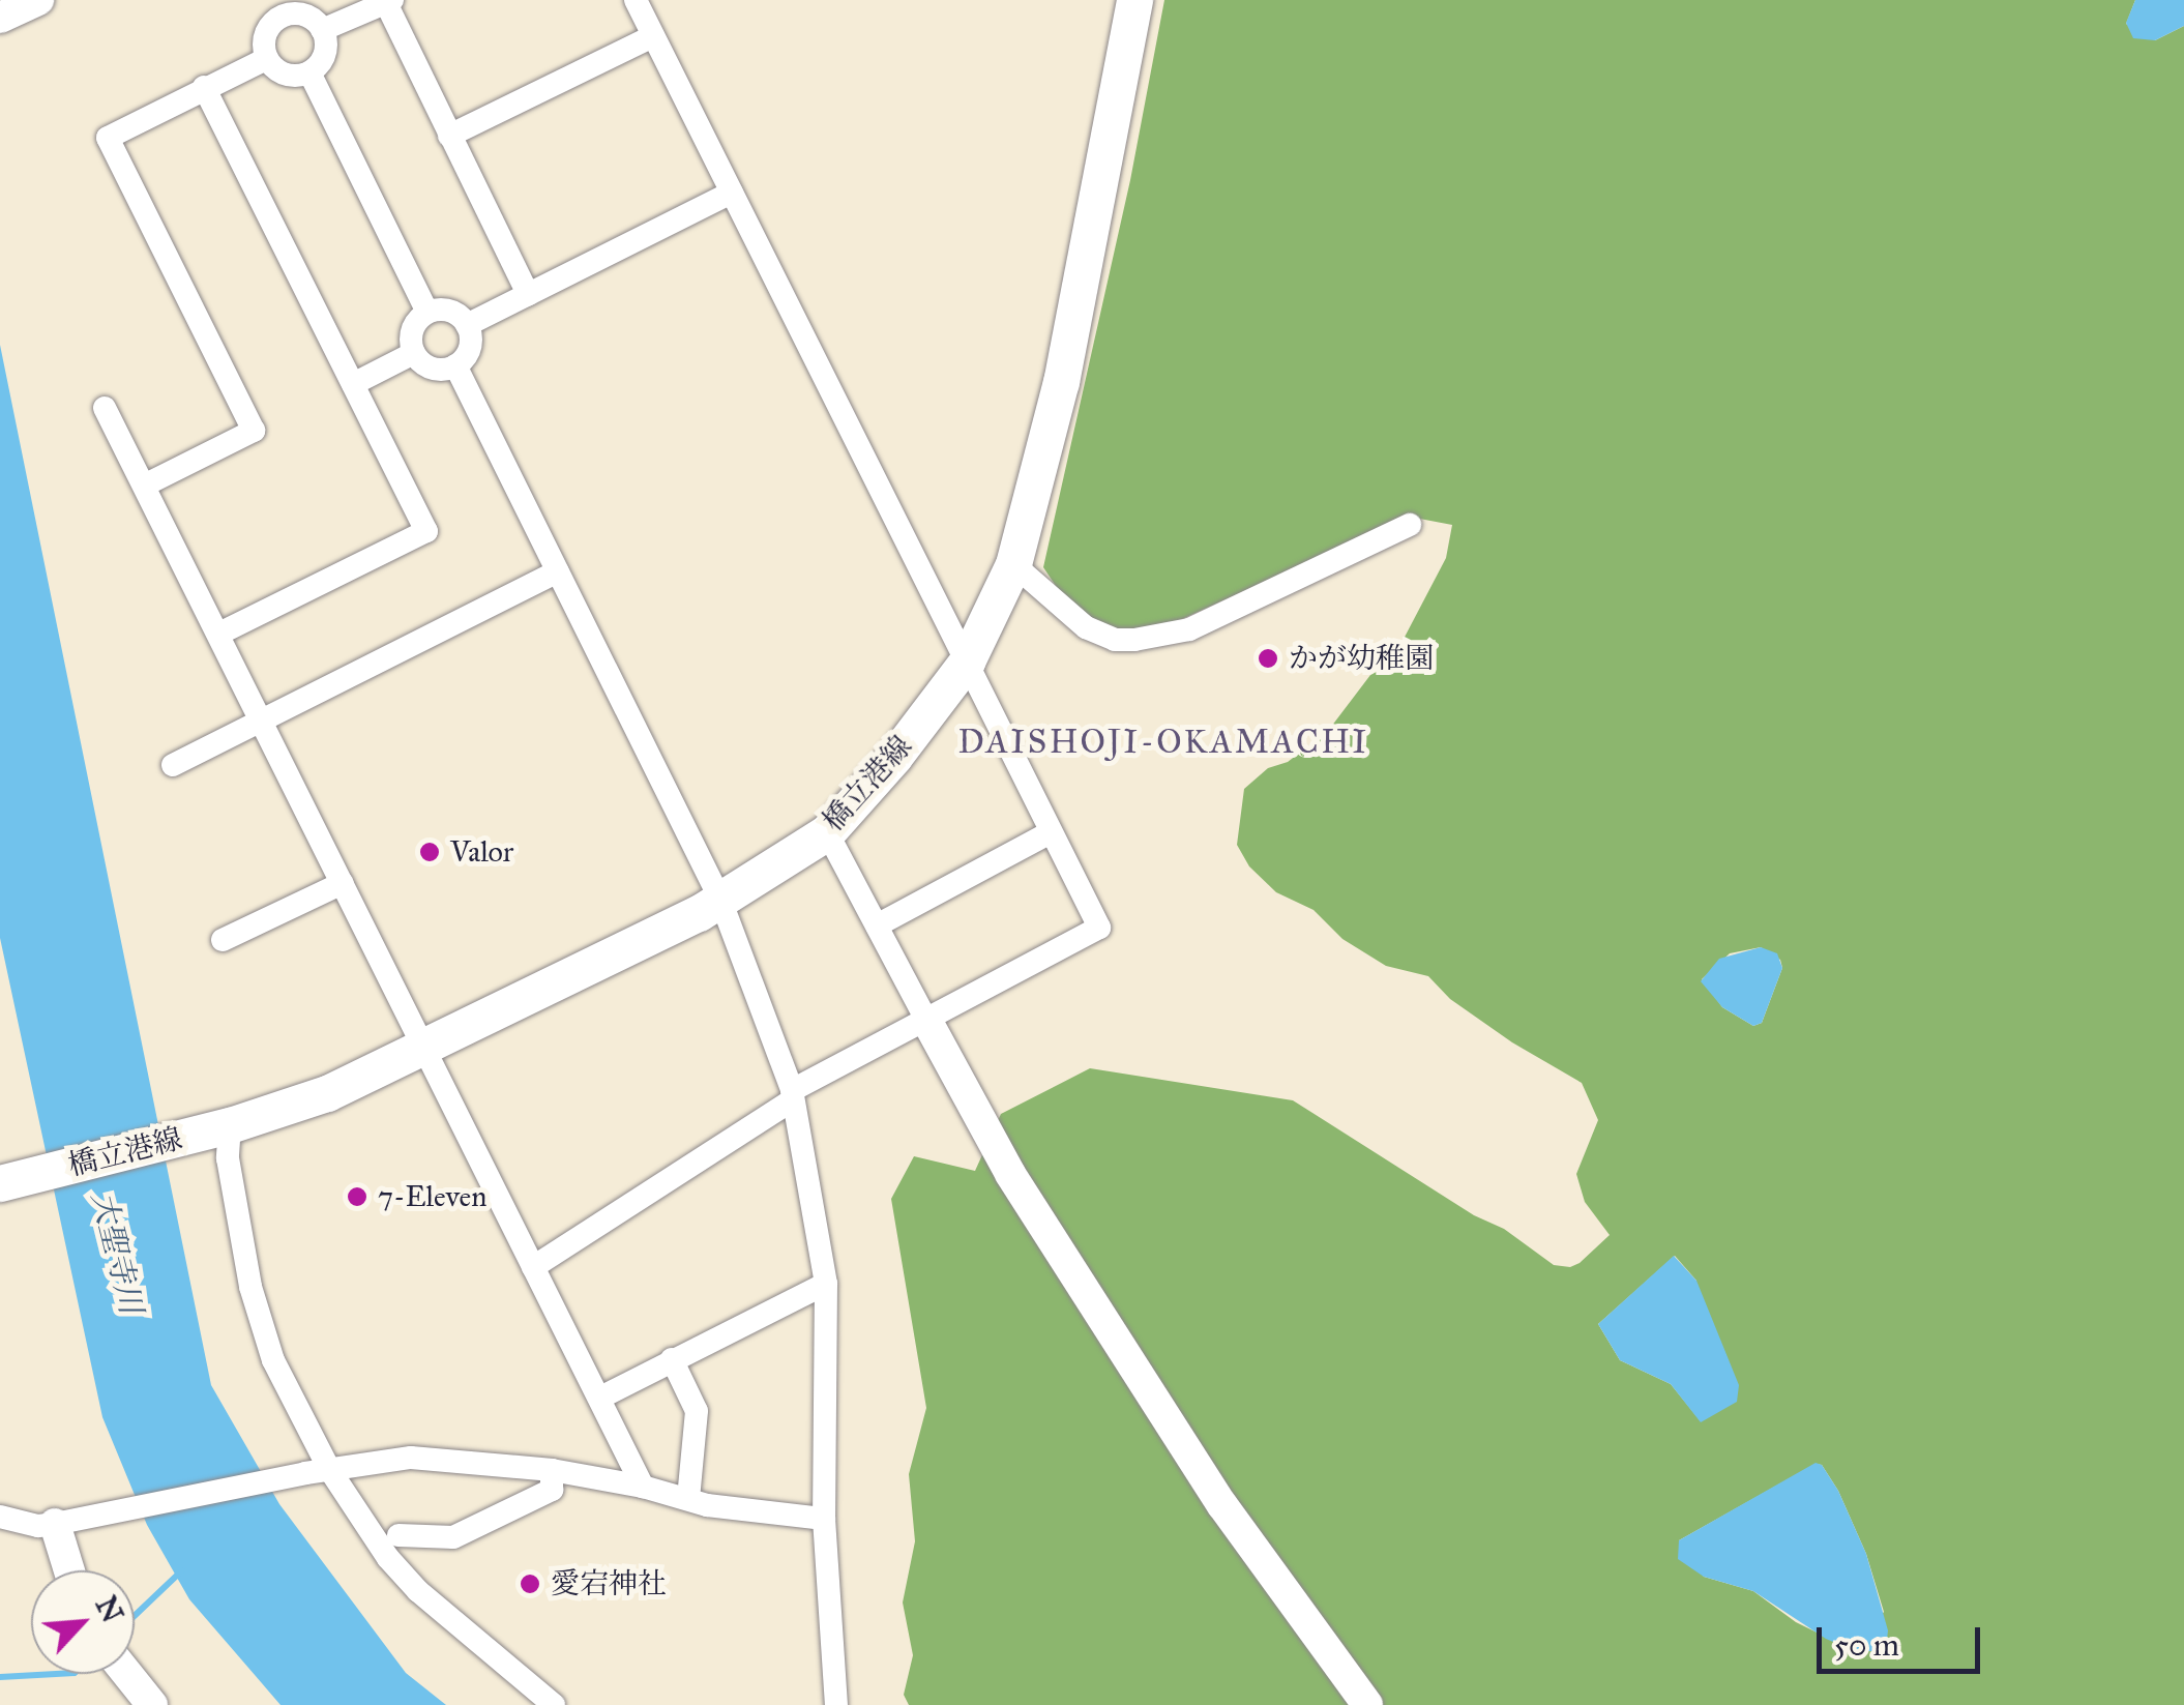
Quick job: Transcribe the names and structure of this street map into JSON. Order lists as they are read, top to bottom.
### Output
{
  "streets": {
    "main road": ["橋立港線"]
  },
  "districts": ["DAISHOJI-OKAMACHI"],
  "water": ["大聖寺川"],
  "places": [
    "かが幼稚園",
    "Valor",
    "7-Eleven",
    "愛宕神社"
  ],
  "scale_bar": "50 m",
  "north": "top right"
}
